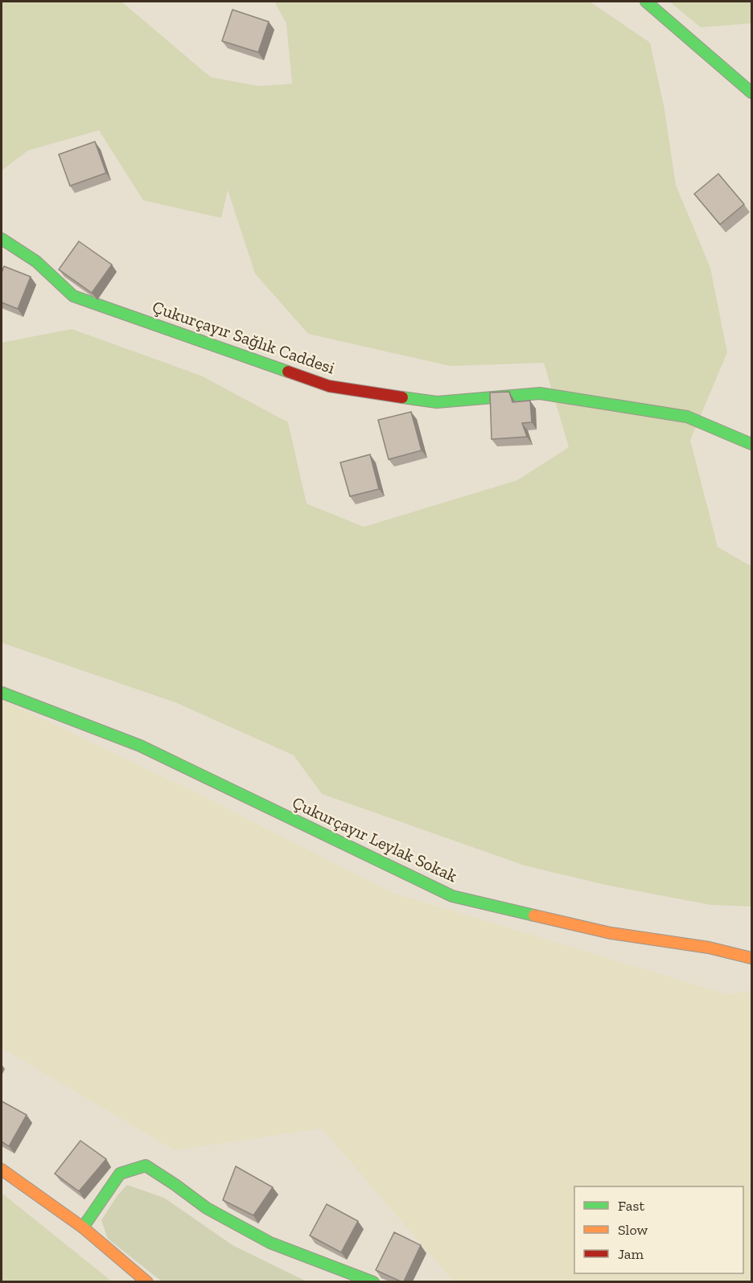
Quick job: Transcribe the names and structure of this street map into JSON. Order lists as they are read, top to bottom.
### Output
{
  "streets": {
    "street": ["Çukurçayır Sağlık Caddesi", "Çukurçayır Leylak Sokak"]
  },
  "legend": ["Fast", "Slow", "Jam"]
}
